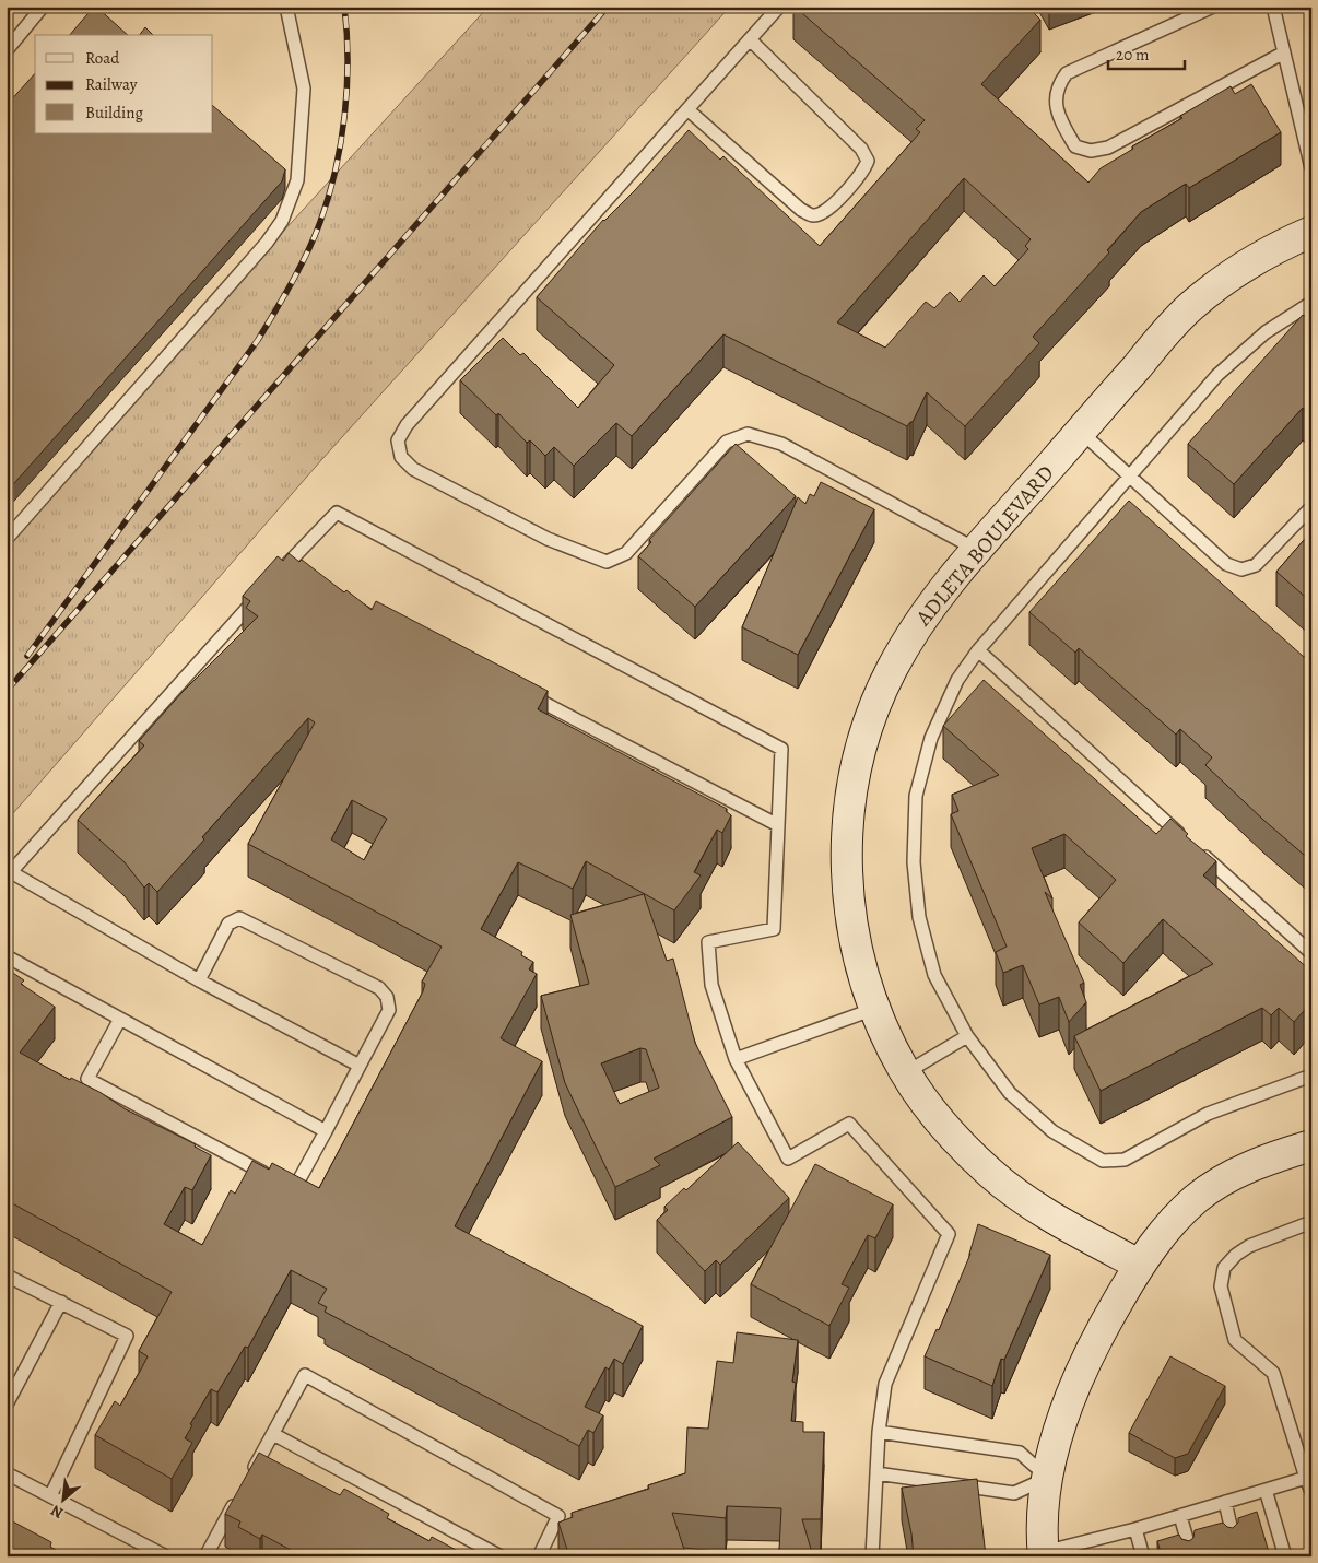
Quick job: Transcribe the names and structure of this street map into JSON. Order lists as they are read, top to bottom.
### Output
{
  "streets": {
    "street": ["ADLETA BOULEVARD"]
  },
  "legend": ["Road", "Railway", "Building"],
  "scale_bar": "20 m",
  "north": "bottom left"
}
